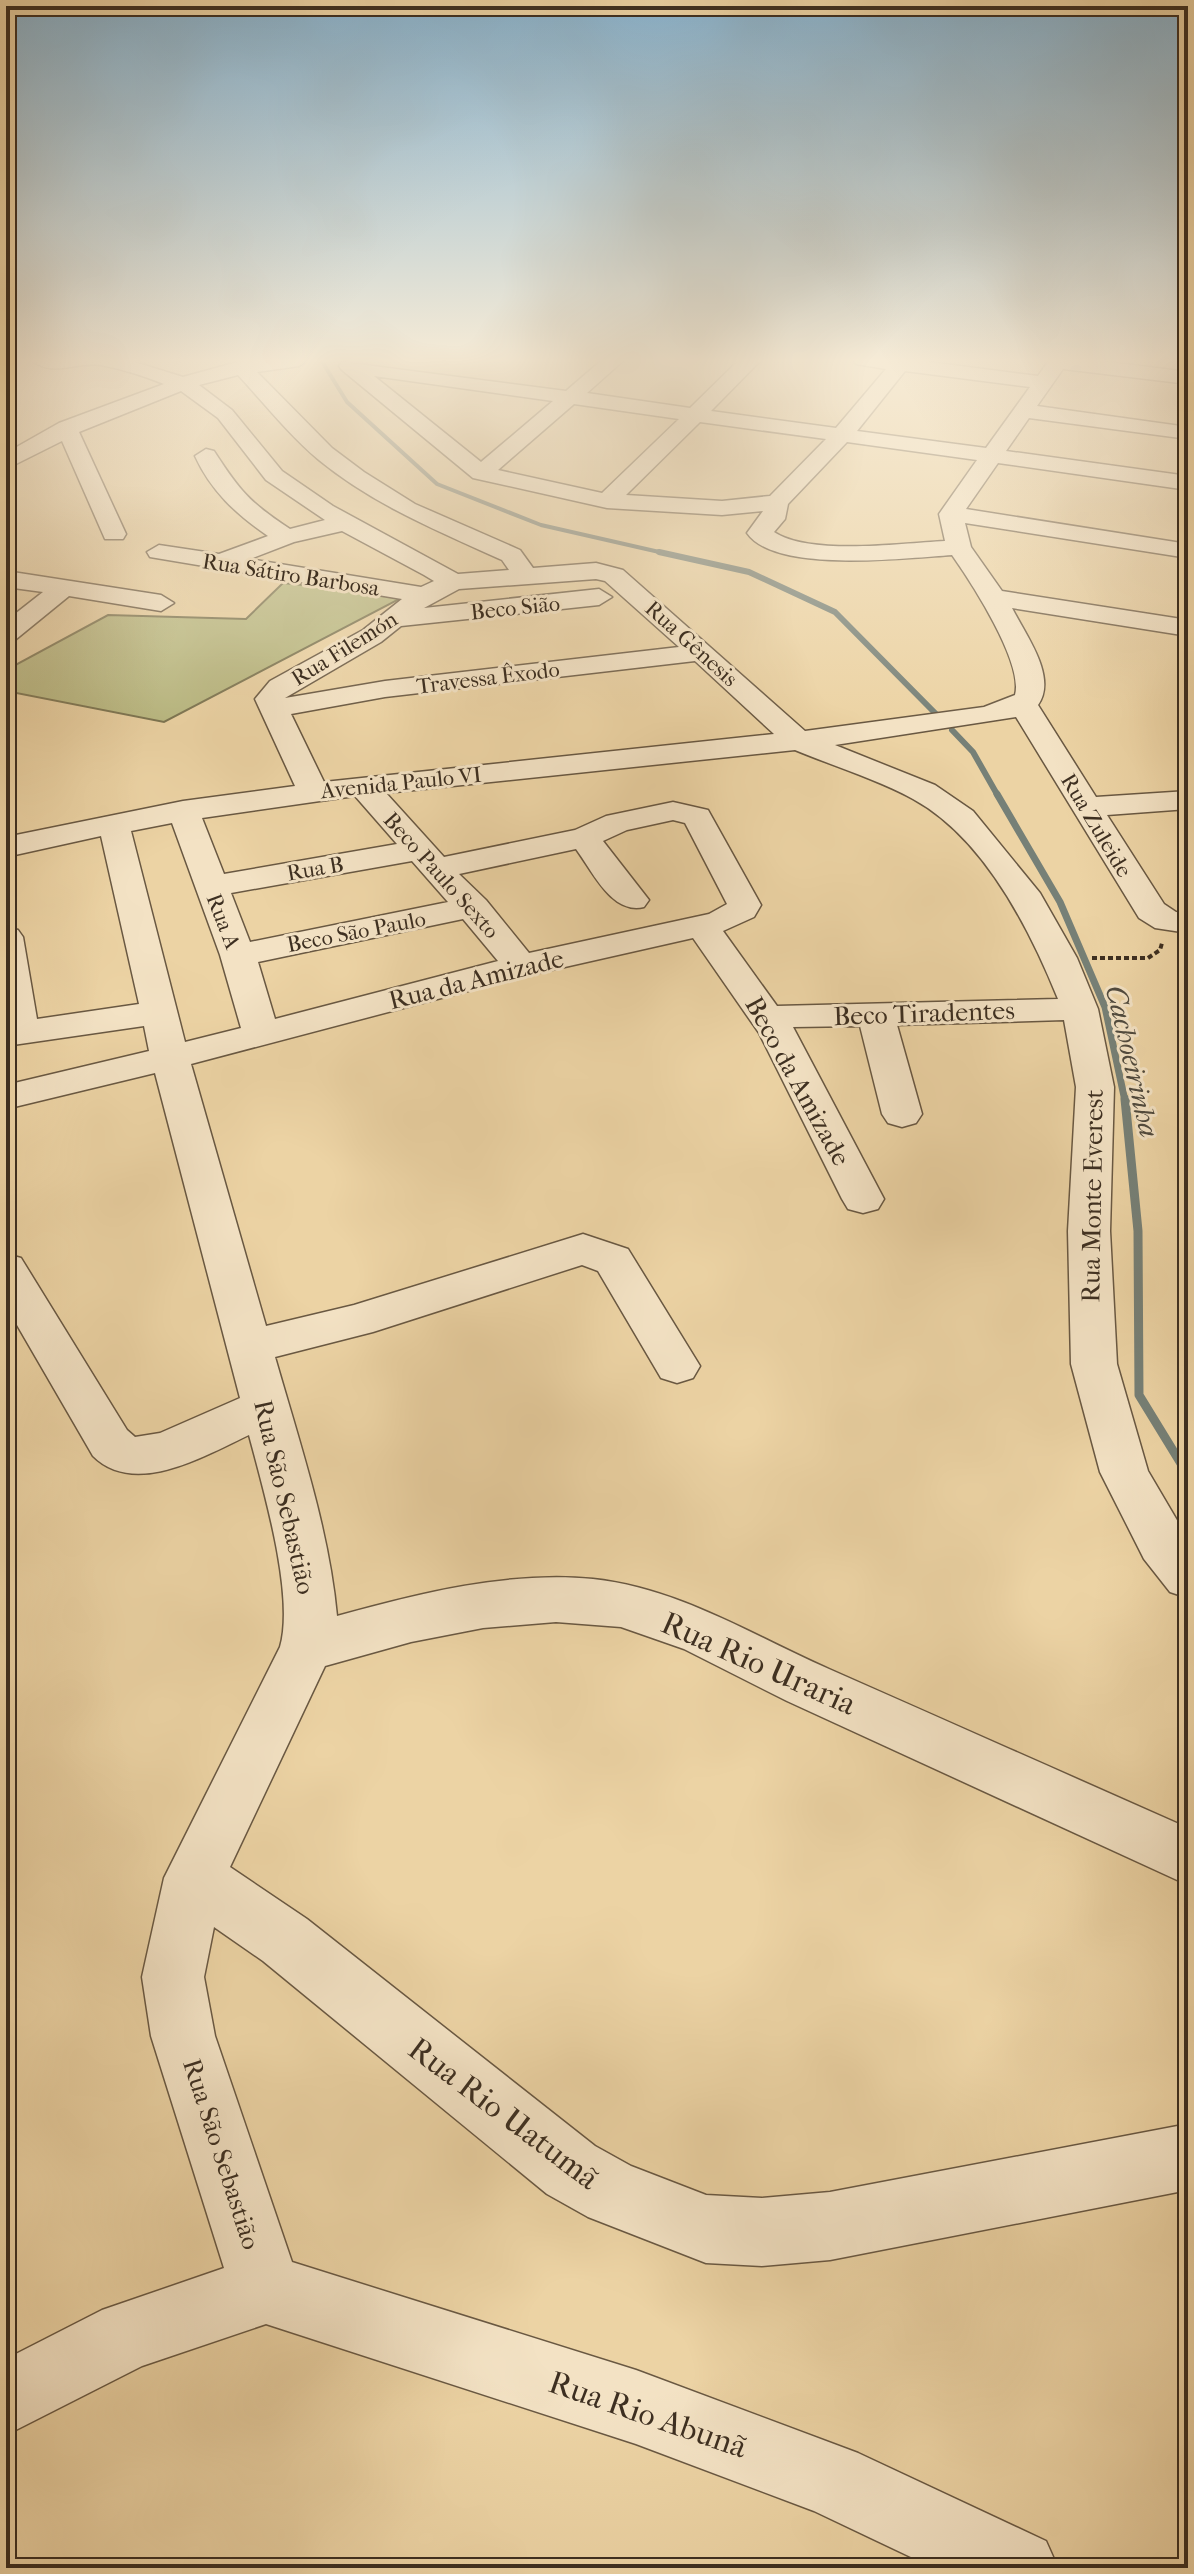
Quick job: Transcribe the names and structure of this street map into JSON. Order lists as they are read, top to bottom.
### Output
{
  "streets": {
    "street": [
      "Rua Sátiro Barbosa",
      "Beco Sião",
      "Rua Gênesis",
      "Rua Filemón",
      "Travessa Êxodo",
      "Avenida Paulo VI",
      "Rua Zuleide",
      "Rua B",
      "Beco Paulo Sexto",
      "Rua A",
      "Beco São Paulo",
      "Rua da Amizade",
      "Beco Tiradentes",
      "Beco da Amizade",
      "Rua Monte Everest",
      "Rua São Sebastião",
      "Rua Rio Uraria",
      "Rua Rio Uatumã",
      "Rua Rio Abunã"
    ]
  },
  "crossings": [
    ["Rua Sátiro Barbosa", "Rua Filemón"],
    ["Beco Sião", "Rua Gênesis"],
    ["Beco Sião", "Rua Filemón"],
    ["Rua Gênesis", "Rua Filemón"],
    ["Rua Gênesis", "Travessa Êxodo"],
    ["Rua Gênesis", "Avenida Paulo VI"],
    ["Rua Gênesis", "Rua Monte Everest"],
    ["Rua Filemón", "Travessa Êxodo"],
    ["Rua Filemón", "Avenida Paulo VI"],
    ["Avenida Paulo VI", "Rua Zuleide"],
    ["Avenida Paulo VI", "Beco Paulo Sexto"],
    ["Avenida Paulo VI", "Rua A"],
    ["Avenida Paulo VI", "Rua Monte Everest"],
    ["Avenida Paulo VI", "Rua São Sebastião"],
    ["Rua B", "Beco Paulo Sexto"],
    ["Rua B", "Rua A"],
    ["Beco Paulo Sexto", "Beco São Paulo"],
    ["Beco Paulo Sexto", "Rua da Amizade"],
    ["Rua A", "Beco São Paulo"],
    ["Rua A", "Rua da Amizade"],
    ["Rua da Amizade", "Beco da Amizade"],
    ["Rua da Amizade", "Rua São Sebastião"],
    ["Beco Tiradentes", "Beco da Amizade"],
    ["Beco Tiradentes", "Rua Monte Everest"],
    ["Rua São Sebastião", "Rua Rio Uraria"],
    ["Rua São Sebastião", "Rua Rio Uatumã"],
    ["Rua São Sebastião", "Rua Rio Abunã"]
  ],
  "water": ["Cachoeirinha"]
}
